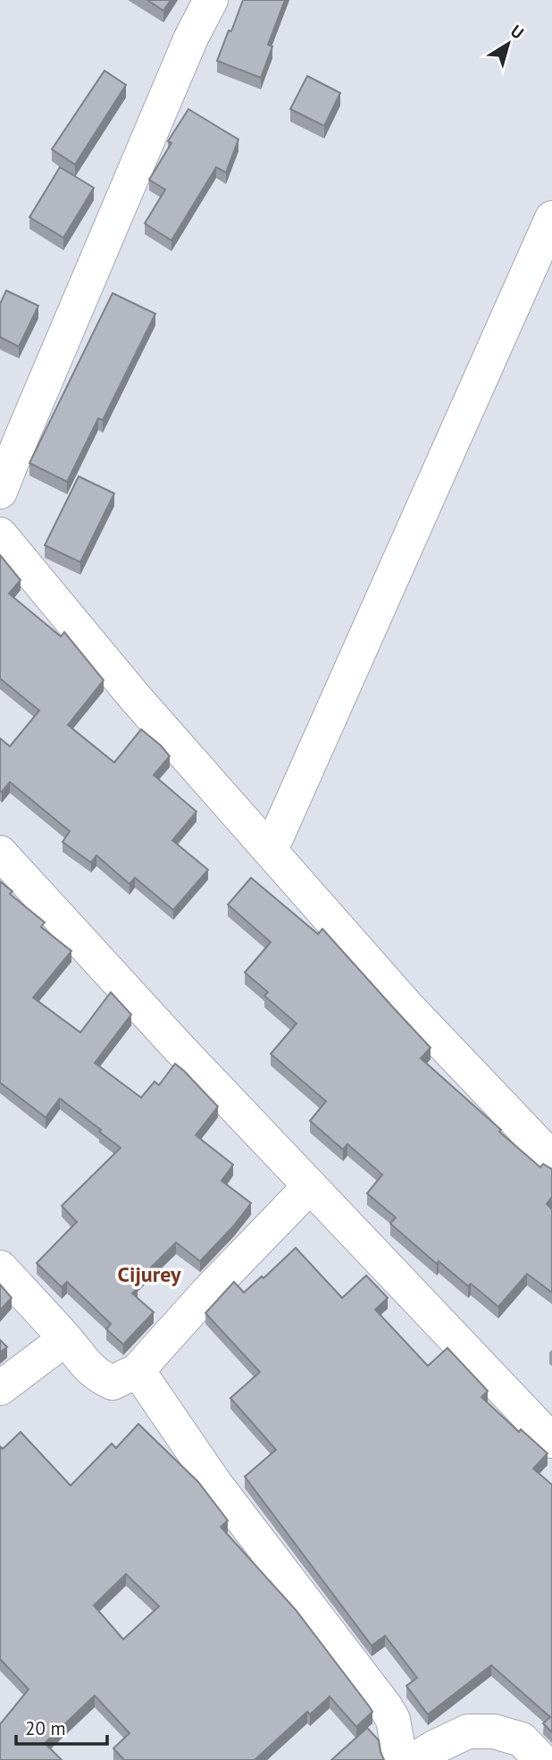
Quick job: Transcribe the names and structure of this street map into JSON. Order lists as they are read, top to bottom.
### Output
{
  "districts": ["Cijurey"],
  "scale_bar": "20 m",
  "north": "top right"
}
